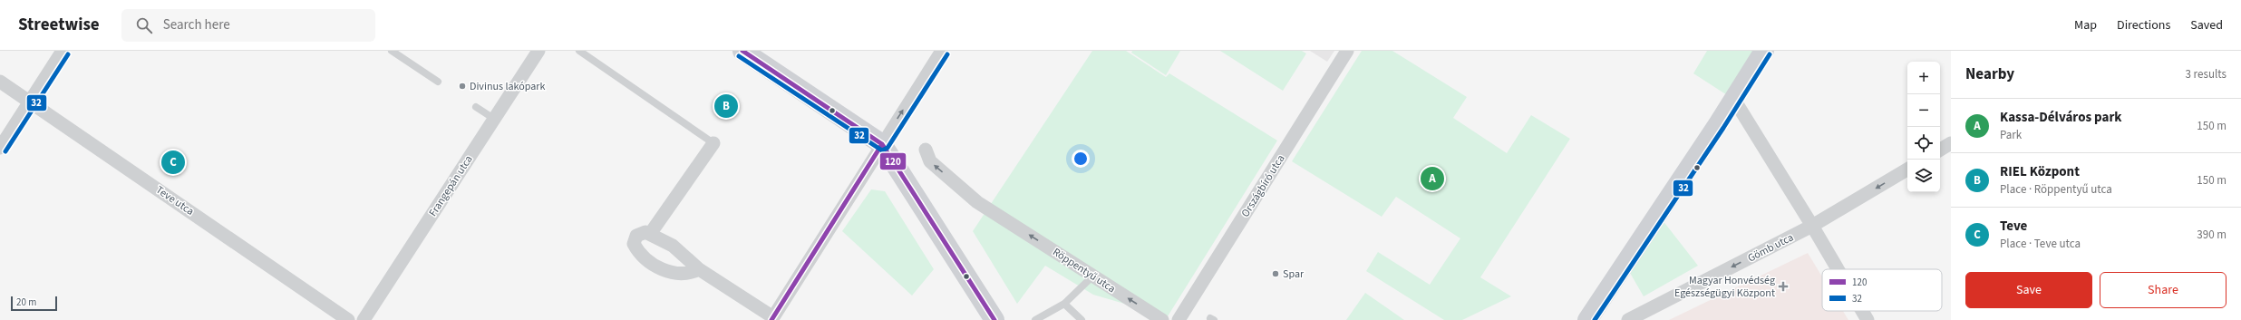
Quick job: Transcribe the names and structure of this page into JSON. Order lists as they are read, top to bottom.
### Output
{
  "streets": {
    "street": [
      "Frangepán utca",
      "Országbíró utca",
      "Teve utca",
      "Gömb utca",
      "Röppentyű utca"
    ]
  },
  "one_way": ["Gömb utca"],
  "places": {
    "other": ["Divinus lakópark", "Spar"],
    "health": ["Magyar Honvédség Egészségügyi Központ"]
  },
  "lines": ["transit line 120", "transit line 32"],
  "legend": ["120", "32"],
  "scale_bar": "20 m",
  "page": {
    "header": "Streetwise",
    "search": "Search here",
    "nav": ["Map", "Directions", "Saved"],
    "heading": ["Nearby", "3 results"],
    "map_buttons": ["+", "−"],
    "pins": ["B", "C", "A"],
    "list": [
      {
        "mark": "A",
        "name": "Kassa-Délváros park",
        "note": "Park",
        "value": "150 m"
      },
      {
        "mark": "B",
        "name": "RIEL Központ",
        "note": "Place · Röppentyű utca",
        "value": "150 m"
      },
      {
        "mark": "C",
        "name": "Teve",
        "note": "Place · Teve utca",
        "value": "390 m"
      }
    ],
    "buttons": ["Save", "Share"],
    "scale": "20 m"
  }
}
